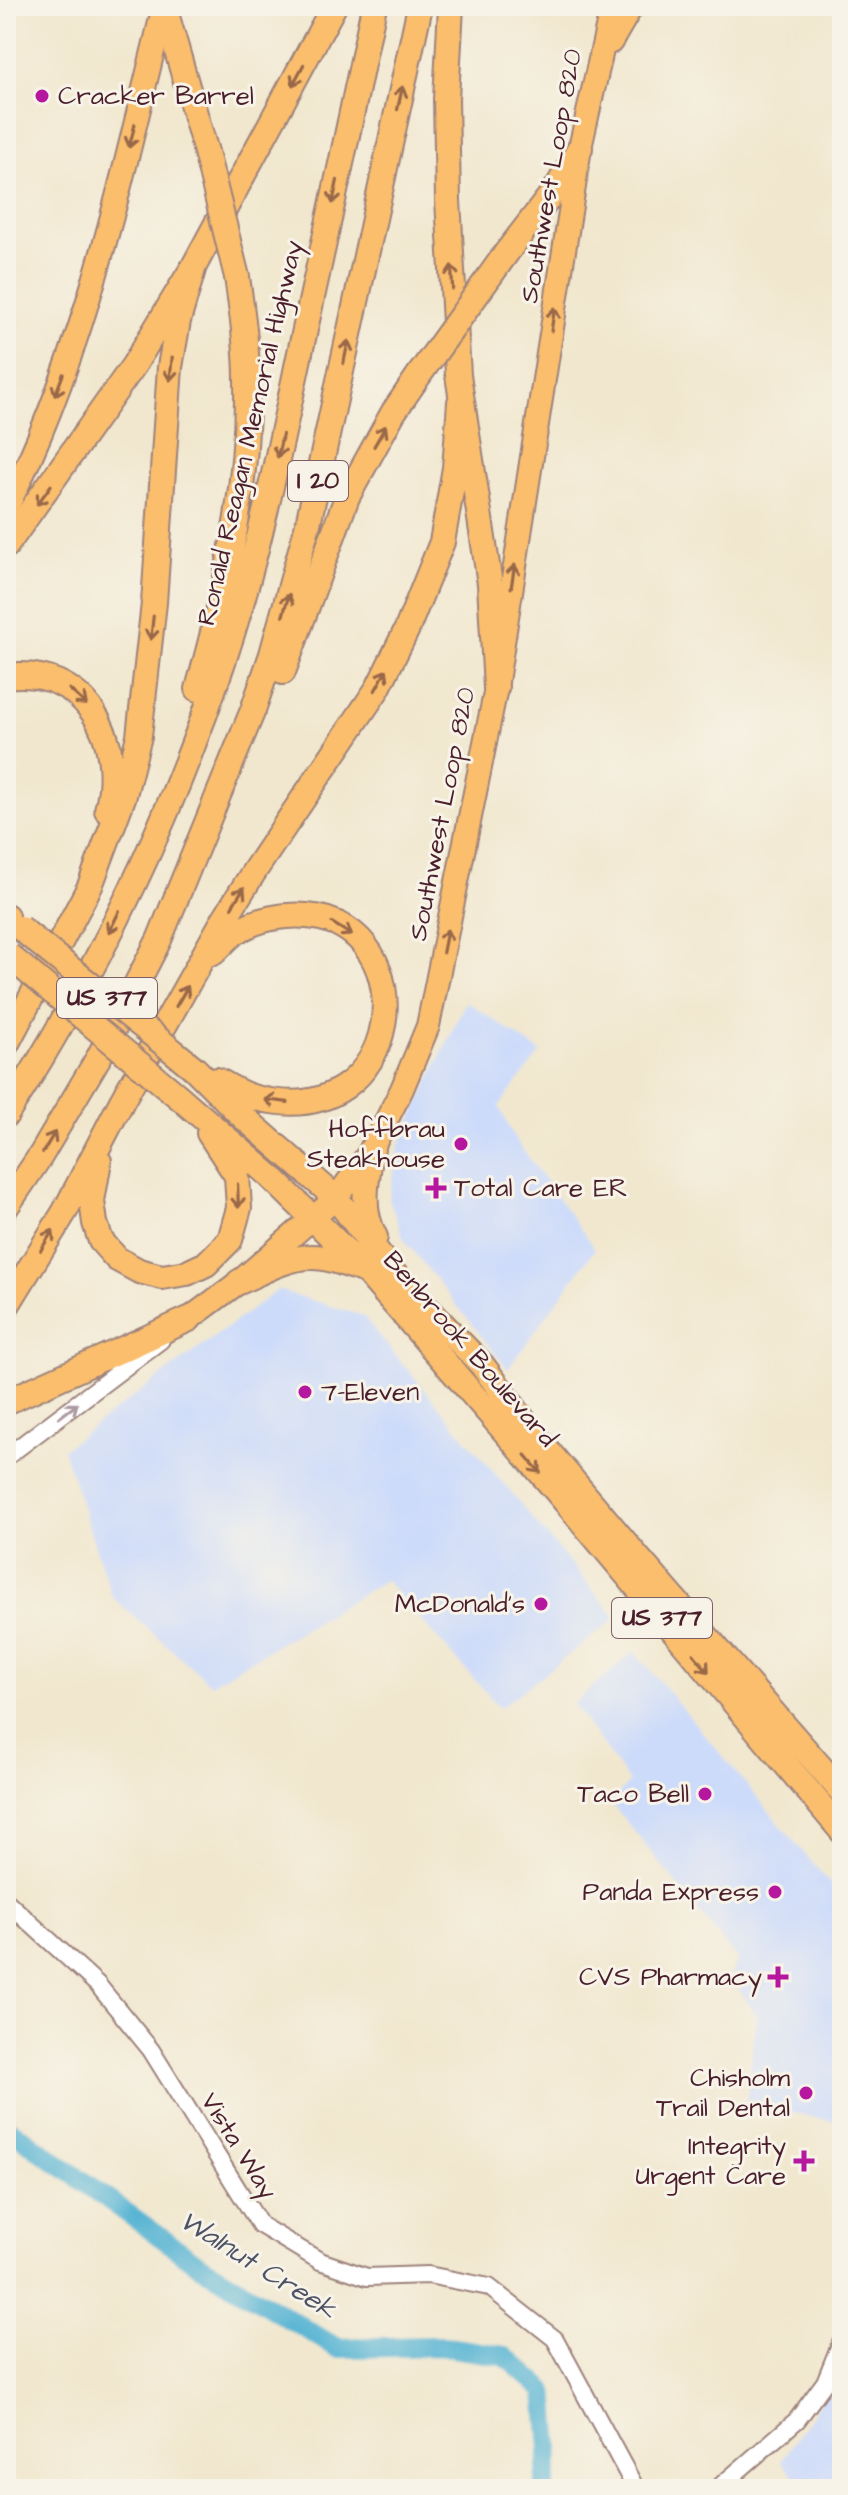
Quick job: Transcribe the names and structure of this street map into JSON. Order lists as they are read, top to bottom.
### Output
{
  "streets": {
    "highway": [
      "Ronald Reagan Memorial Highway",
      "I 20",
      "US 377",
      "Benbrook Boulevard"
    ],
    "main road": ["Southwest Loop 820"],
    "street": ["Vista Way"]
  },
  "crossings": [
    ["Southwest Loop 820", "Benbrook Boulevard"]
  ],
  "one_way": ["Southwest Loop 820"],
  "water": ["Walnut Creek"],
  "places": {
    "other": [
      "Cracker Barrel",
      "Hoffbrau Steakhouse",
      "7-Eleven",
      "McDonald's",
      "Taco Bell",
      "Panda Express",
      "Chisholm Trail Dental"
    ],
    "health": ["Total Care ER", "CVS Pharmacy", "Integrity Urgent Care"]
  }
}
